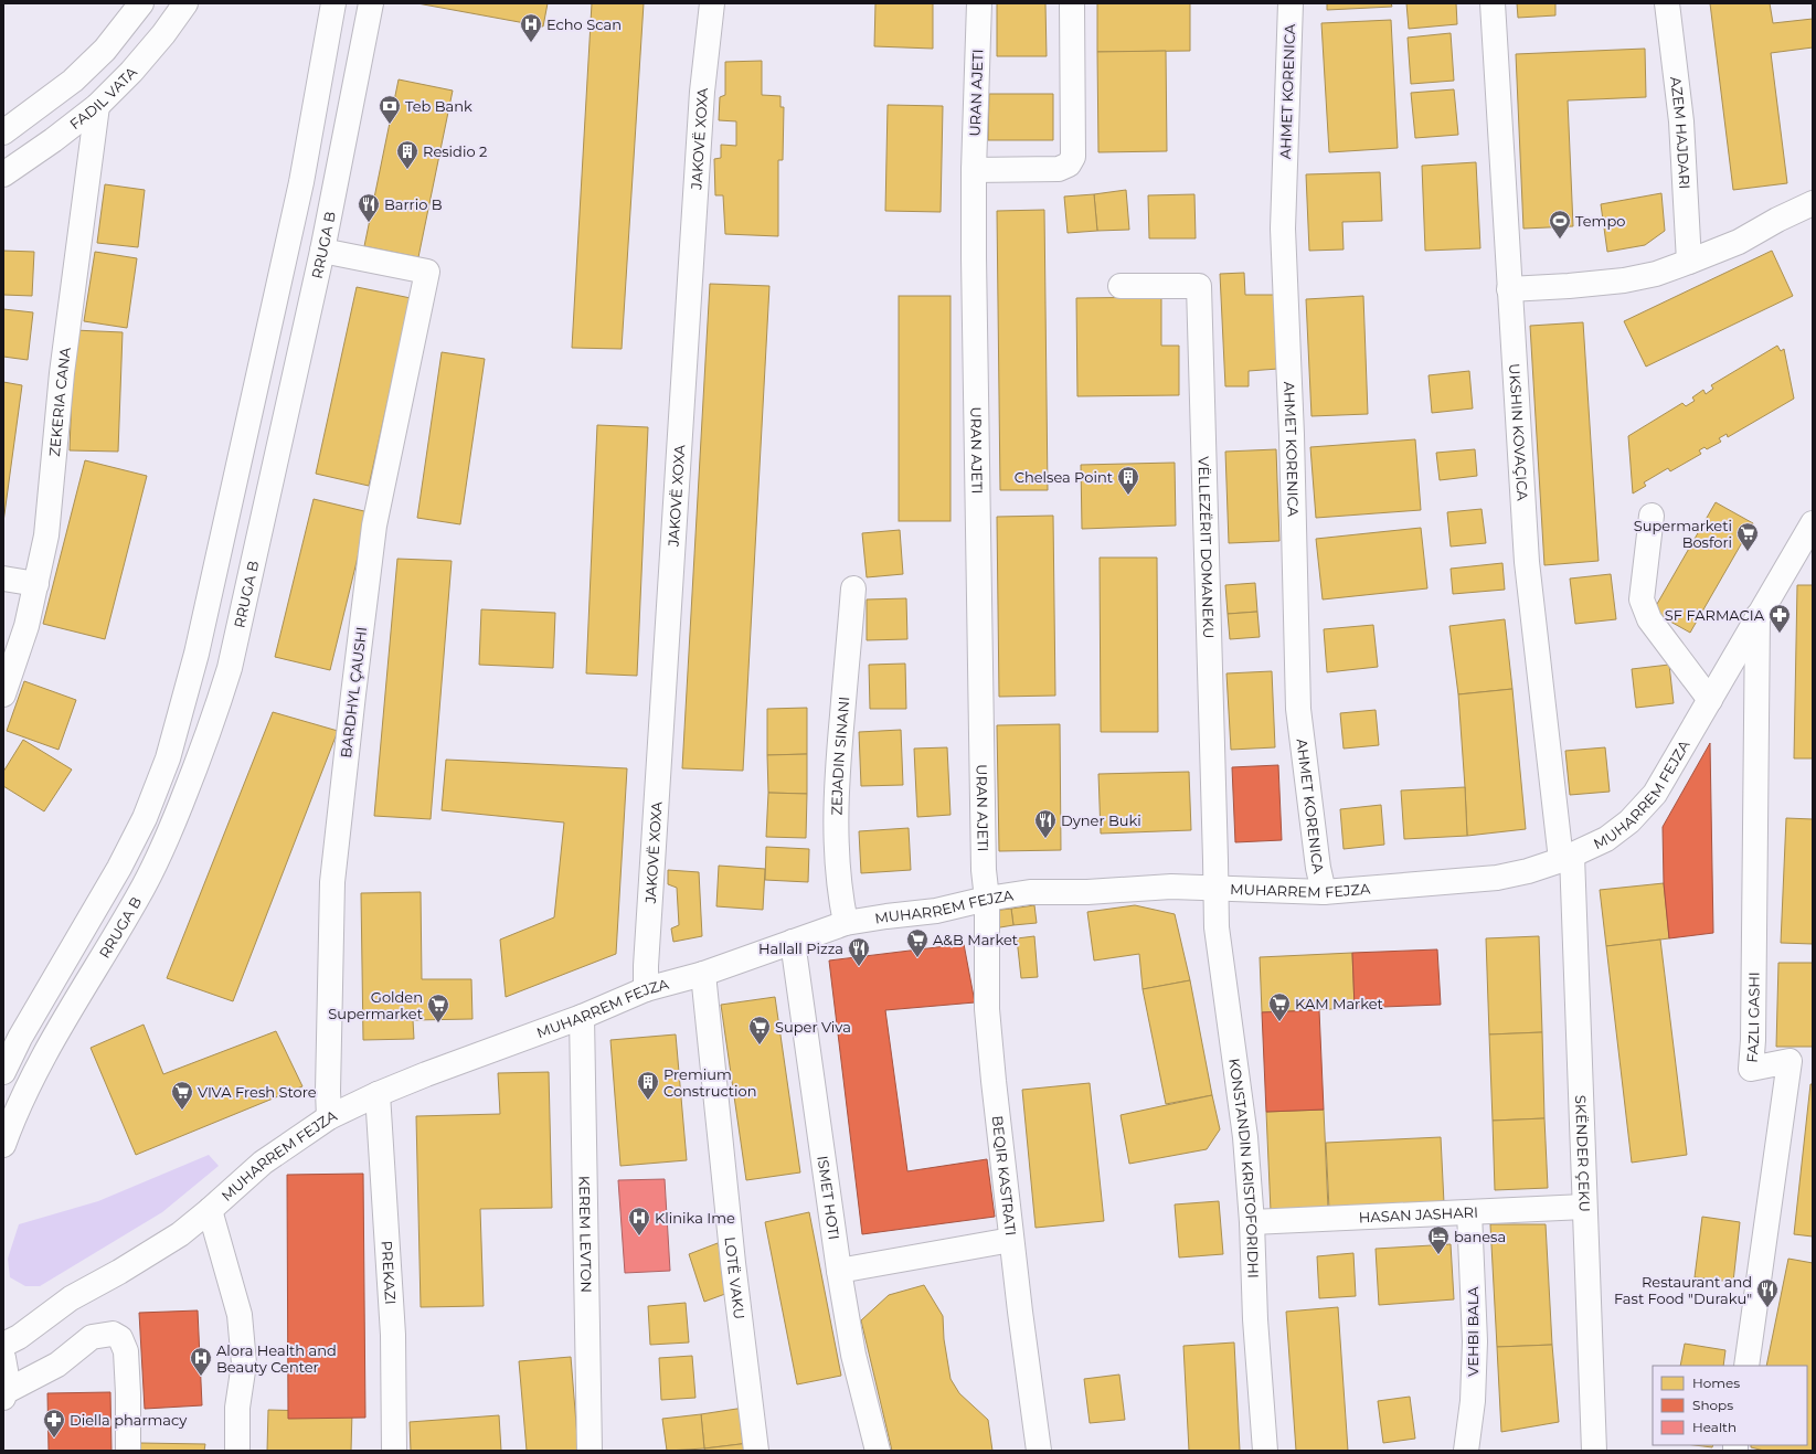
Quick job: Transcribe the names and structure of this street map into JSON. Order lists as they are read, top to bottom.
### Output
{
  "streets": {
    "street": [
      "AHMET KORENICA",
      "URAN AJETI",
      "FADIL VATA",
      "AZEM HAJDARI",
      "JAKOVË XOXA",
      "RRUGA B",
      "ZEKERIA CANA",
      "UKSHIN KOVAÇICA",
      "VËLLEZËRIT DOMANEKU",
      "BARDHYL ÇAUSHI",
      "ZEJADIN SINANI",
      "MUHARREM FEJZA",
      "FAZLI GASHI",
      "SKËNDER ÇEKU",
      "KONSTANDIN KRISTOFORIDHI",
      "BEQIR KASTRATI",
      "ISMET HOTI",
      "HASAN JASHARI",
      "KEREM LEVTON",
      "PREKAZI",
      "LOTË VAKU",
      "VEHBI BALA"
    ]
  },
  "crossings": [
    ["AHMET KORENICA", "MUHARREM FEJZA"],
    ["URAN AJETI", "MUHARREM FEJZA"],
    ["URAN AJETI", "BEQIR KASTRATI"],
    ["FADIL VATA", "ZEKERIA CANA"],
    ["JAKOVË XOXA", "MUHARREM FEJZA"],
    ["RRUGA B", "BARDHYL ÇAUSHI"],
    ["UKSHIN KOVAÇICA", "MUHARREM FEJZA"],
    ["UKSHIN KOVAÇICA", "SKËNDER ÇEKU"],
    ["VËLLEZËRIT DOMANEKU", "MUHARREM FEJZA"],
    ["VËLLEZËRIT DOMANEKU", "KONSTANDIN KRISTOFORIDHI"],
    ["BARDHYL ÇAUSHI", "MUHARREM FEJZA"],
    ["ZEJADIN SINANI", "MUHARREM FEJZA"],
    ["MUHARREM FEJZA", "FAZLI GASHI"],
    ["MUHARREM FEJZA", "SKËNDER ÇEKU"],
    ["MUHARREM FEJZA", "KONSTANDIN KRISTOFORIDHI"],
    ["MUHARREM FEJZA", "BEQIR KASTRATI"],
    ["MUHARREM FEJZA", "ISMET HOTI"],
    ["MUHARREM FEJZA", "KEREM LEVTON"],
    ["MUHARREM FEJZA", "PREKAZI"],
    ["MUHARREM FEJZA", "LOTË VAKU"],
    ["SKËNDER ÇEKU", "HASAN JASHARI"],
    ["KONSTANDIN KRISTOFORIDHI", "HASAN JASHARI"],
    ["HASAN JASHARI", "VEHBI BALA"]
  ],
  "places": {
    "hospital": ["Echo Scan", "Klinika Ime", "Alora Health and Beauty Center"],
    "bank": ["Teb Bank"],
    "building": ["Residio 2", "Chelsea Point", "Premium Construction"],
    "restaurant": [
      "Barrio B",
      "Dyner Buki",
      "Hallall Pizza",
      "Restaurant and Fast Food \"Duraku\""
    ],
    "sports": ["Tempo"],
    "supermarket": [
      "Supermarketi Bosfori",
      "A&B Market",
      "KAM Market",
      "Golden Supermarket",
      "Super Viva",
      "VIVA Fresh Store"
    ],
    "pharmacy": ["SF FARMACIA", "Diella pharmacy"],
    "hotel": ["banesa"]
  },
  "legend": ["Homes", "Shops", "Health"]
}
